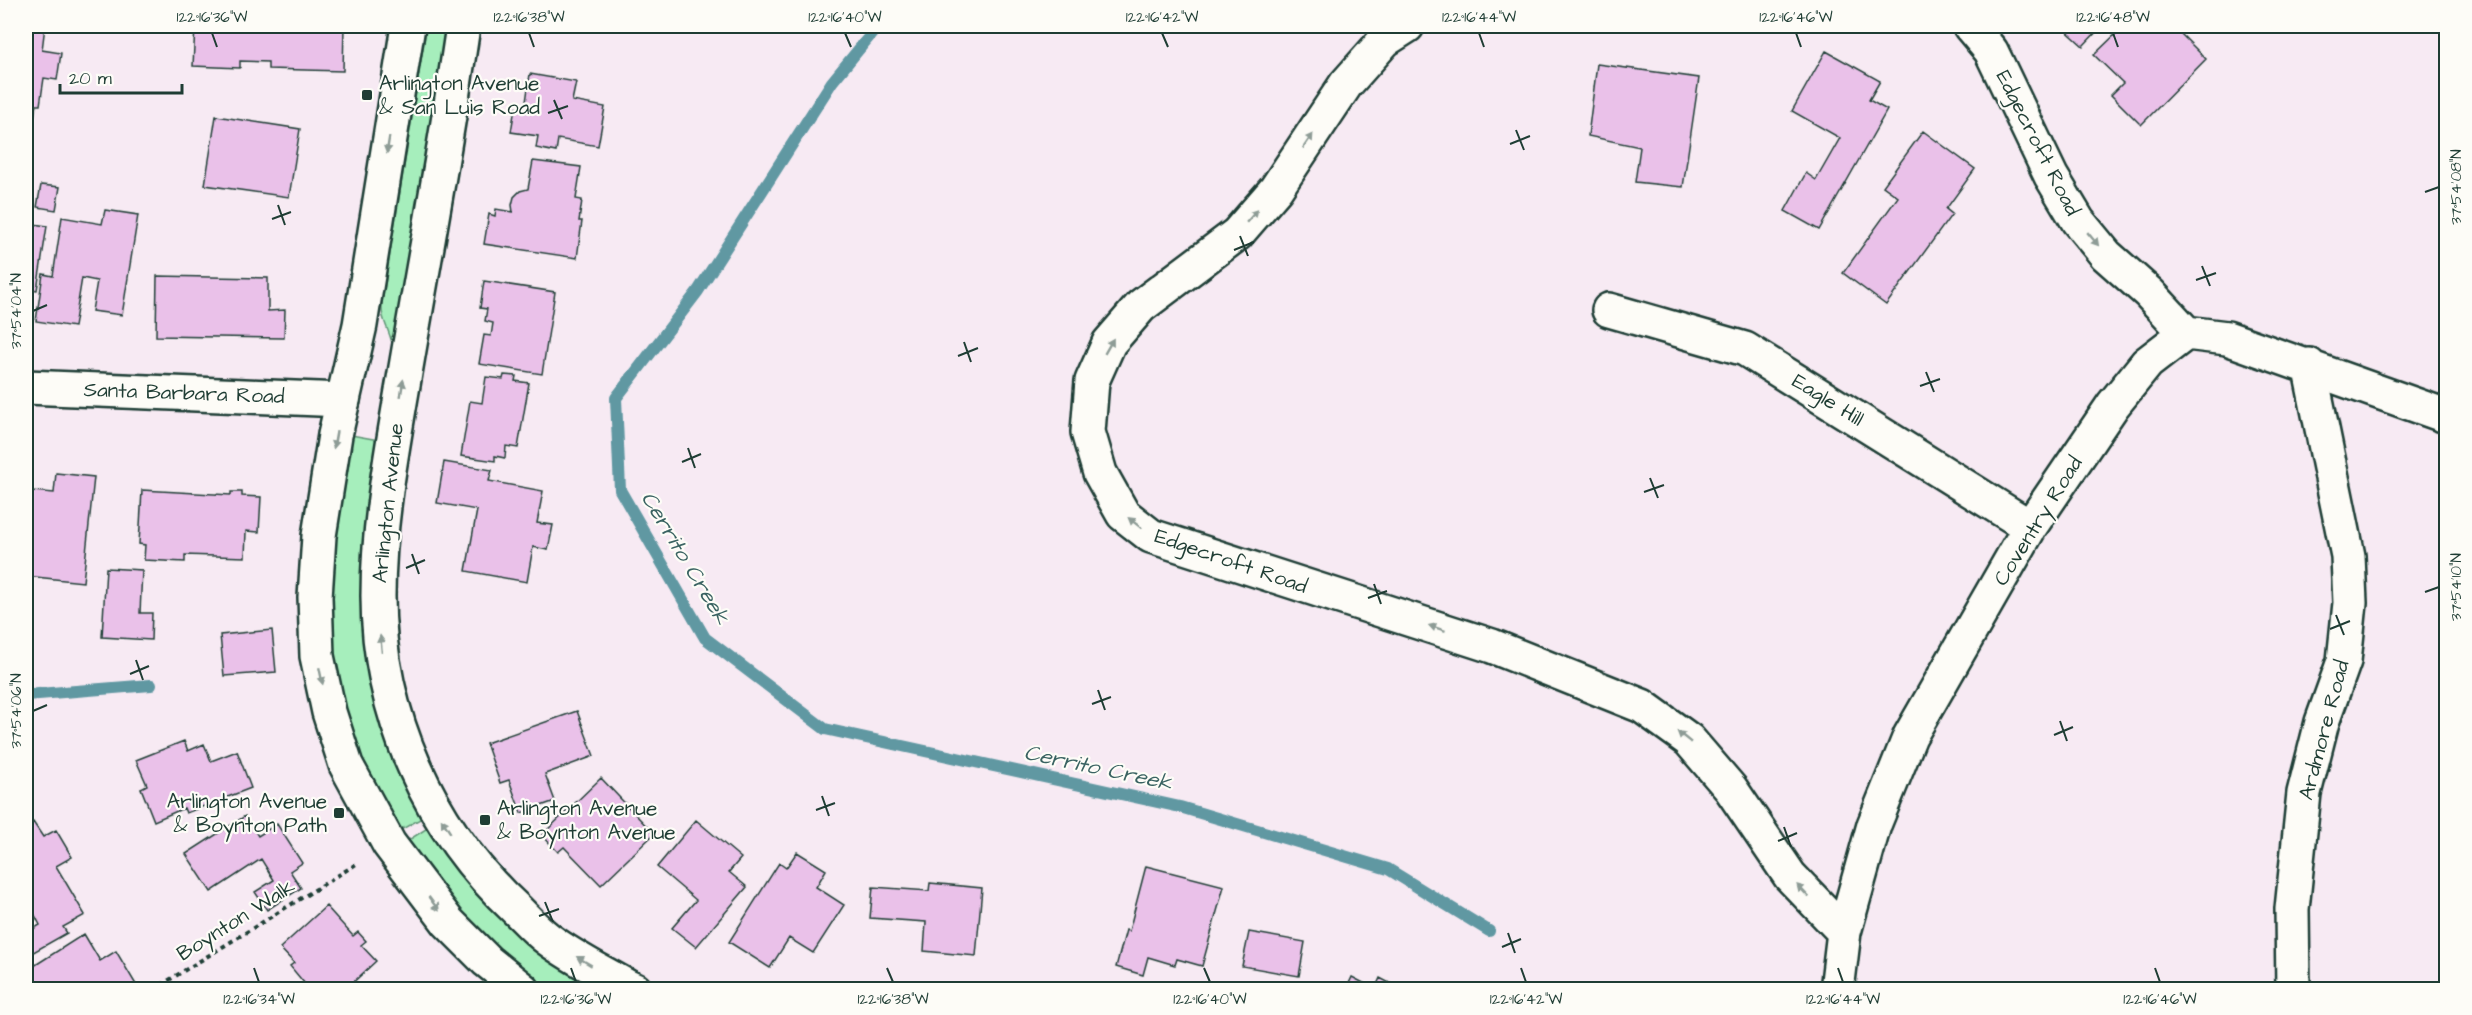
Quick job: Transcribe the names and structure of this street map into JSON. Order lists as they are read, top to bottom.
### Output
{
  "streets": {
    "street": [
      "Edgecroft Road",
      "Santa Barbara Road",
      "Eagle Hill",
      "Arlington Avenue",
      "Coventry Road",
      "Ardmore Road"
    ],
    "path": ["Boynton Walk"]
  },
  "crossings": [
    ["Edgecroft Road", "Coventry Road"],
    ["Eagle Hill", "Coventry Road"]
  ],
  "water": ["Cerrito Creek"],
  "places": {
    "transit": ["Arlington Avenue & San Luis Road", "Arlington Avenue & Boynton Path", "Arlington Avenue & Boynton Avenue"]
  },
  "scale_bar": "20 m",
  "coordinates": [
    "122°16'36\"W",
    "122°16'38\"W",
    "122°16'40\"W",
    "122°16'42\"W",
    "122°16'44\"W",
    "122°16'46\"W",
    "122°16'48\"W",
    "37°54'08\"N",
    "37°54'04\"N",
    "37°54'10\"N",
    "37°54'06\"N",
    "122°16'34\"W"
  ]
}
